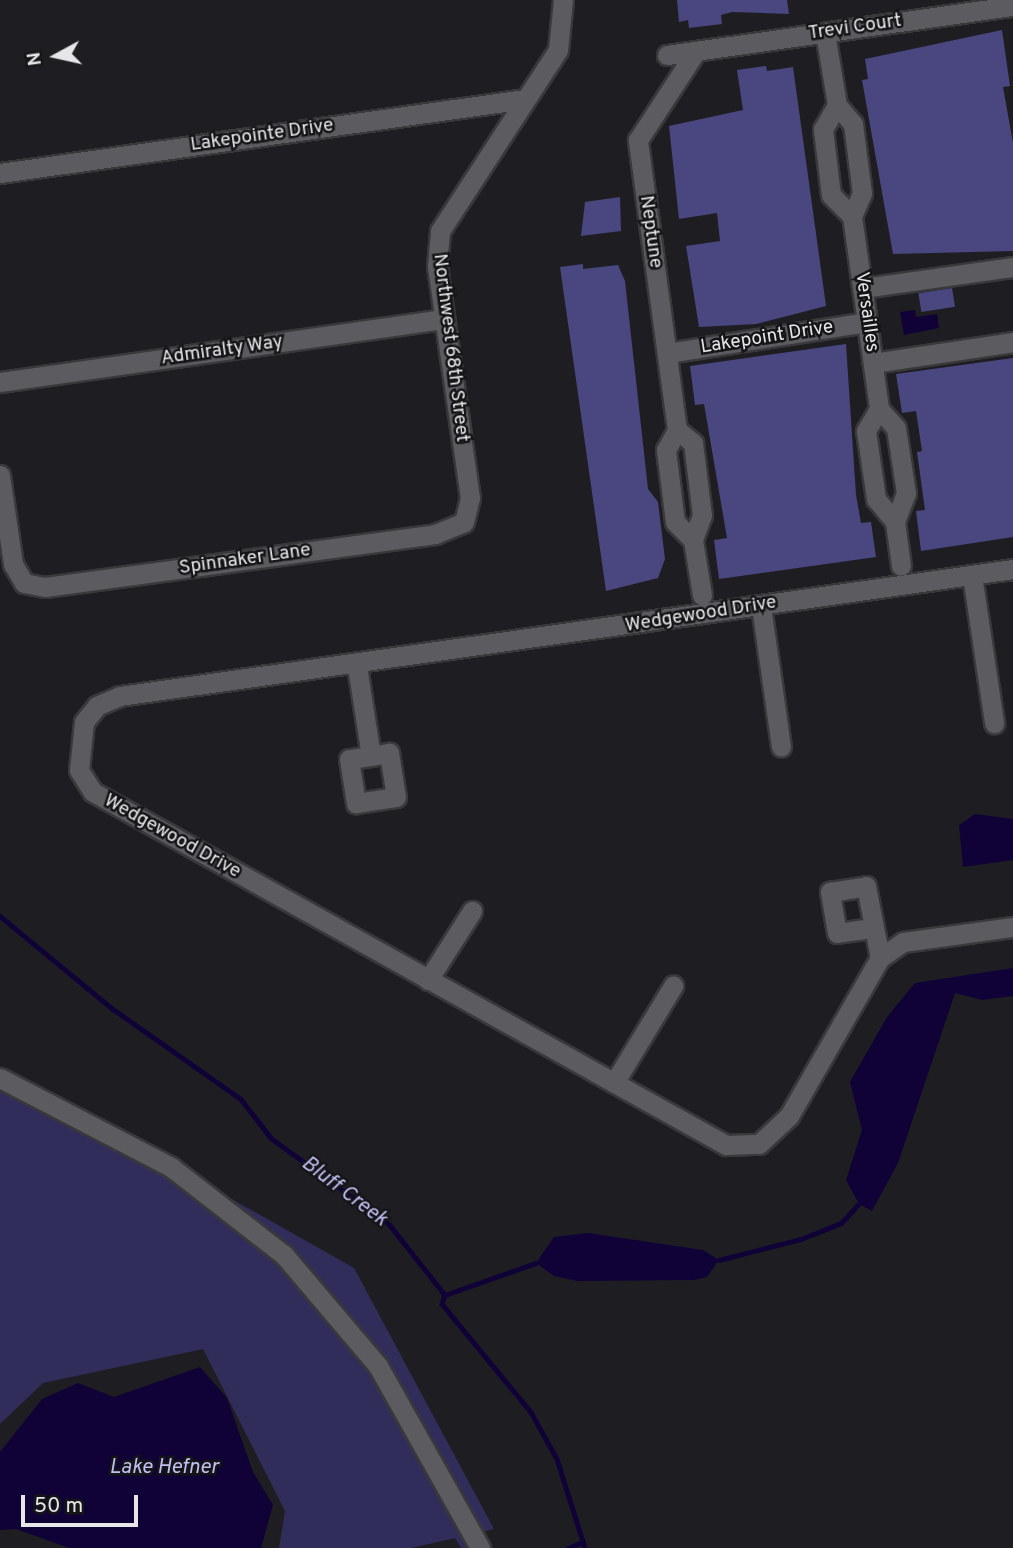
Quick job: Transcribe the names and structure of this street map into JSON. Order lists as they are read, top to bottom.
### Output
{
  "streets": {
    "street": [
      "Trevi Court",
      "Lakepointe Drive",
      "Neptune",
      "Versailles",
      "Lakepoint Drive",
      "Northwest 68th Street",
      "Admiralty Way",
      "Spinnaker Lane",
      "Wedgewood Drive"
    ]
  },
  "crossings": [
    ["Trevi Court", "Neptune"],
    ["Trevi Court", "Versailles"],
    ["Lakepointe Drive", "Northwest 68th Street"],
    ["Neptune", "Lakepoint Drive"],
    ["Versailles", "Lakepoint Drive"],
    ["Northwest 68th Street", "Admiralty Way"],
    ["Northwest 68th Street", "Spinnaker Lane"]
  ],
  "water": ["Bluff Creek", "Lake Hefner"],
  "scale_bar": "50 m",
  "north": "left"
}
